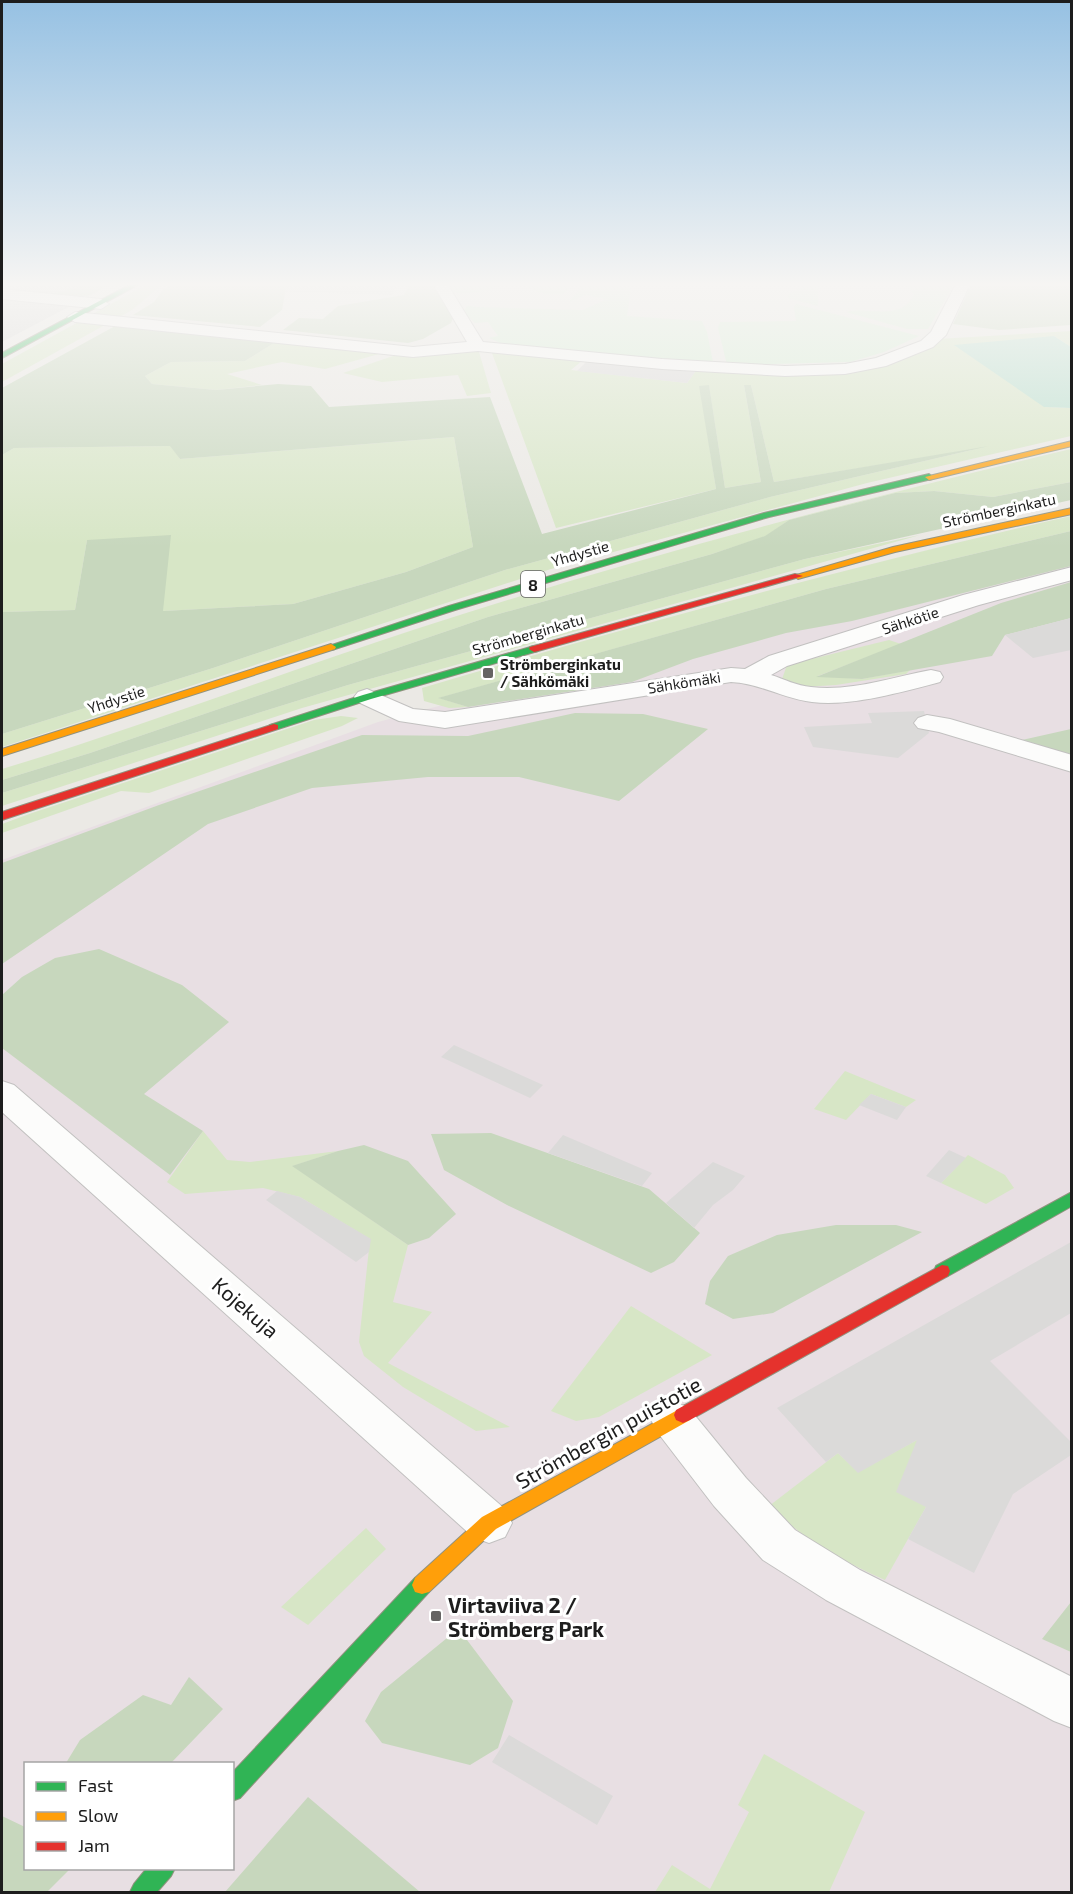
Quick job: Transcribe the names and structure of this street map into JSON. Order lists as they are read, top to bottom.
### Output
{
  "streets": {
    "main road": [
      "Strömberginkatu",
      "Yhdystie",
      "8",
      "Strömbergin puistotie"
    ],
    "street": ["Sähkötie", "Sähkömäki", "Kojekuja"]
  },
  "crossings": [
    ["Strömberginkatu", "Sähkömäki"],
    ["Sähkötie", "Sähkömäki"],
    ["Kojekuja", "Strömbergin puistotie"]
  ],
  "places": {
    "transit": ["Strömberginkatu / Sähkömäki", "Virtaviiva 2 / Strömberg Park"]
  },
  "legend": ["Fast", "Slow", "Jam"]
}
